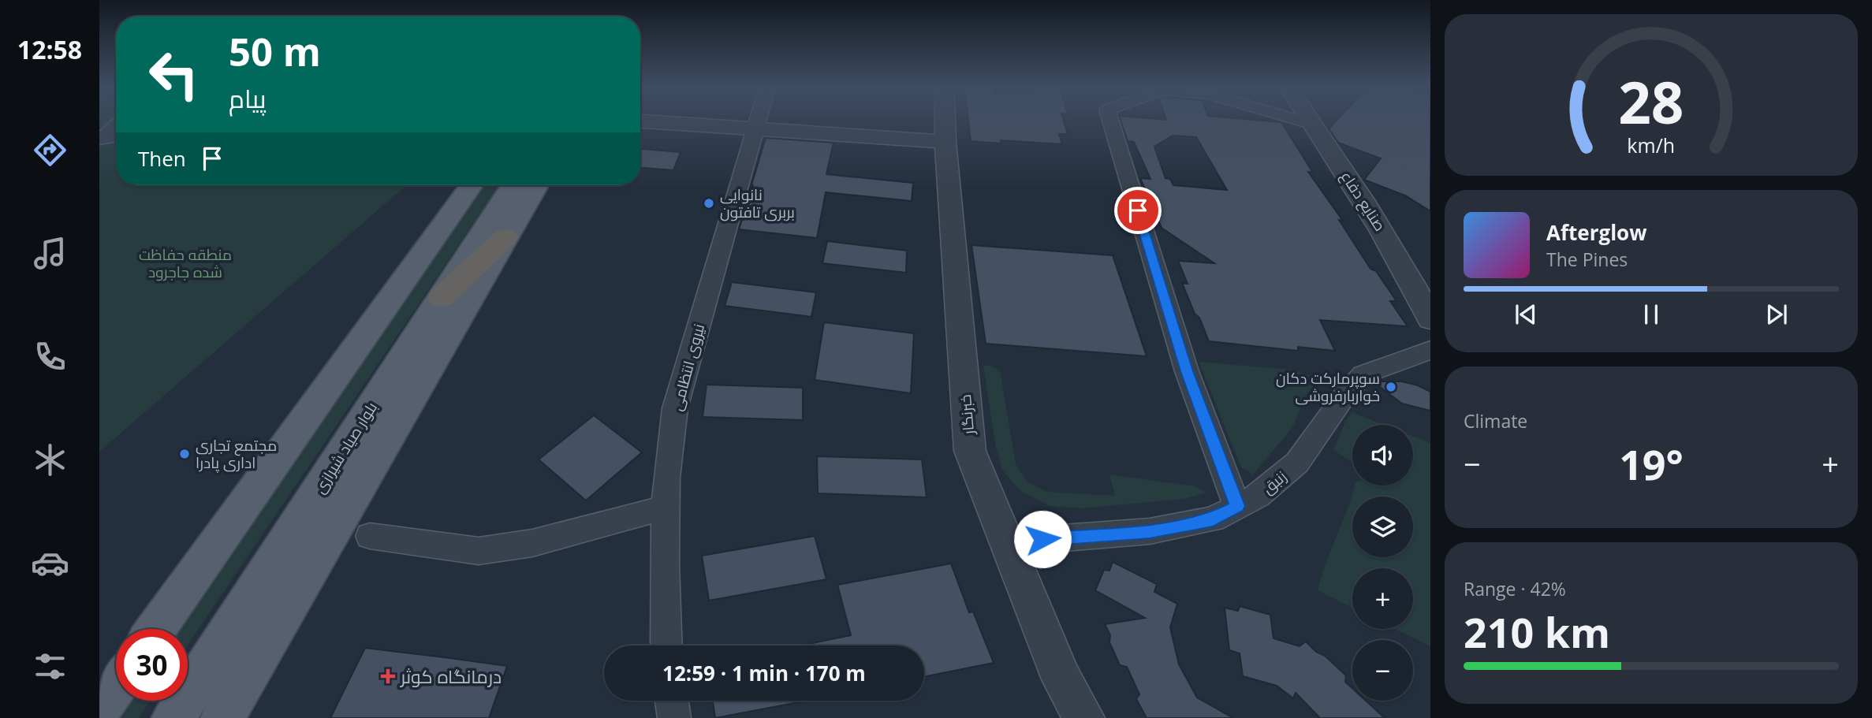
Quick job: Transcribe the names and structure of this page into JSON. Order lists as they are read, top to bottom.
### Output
{
  "streets": {
    "main road": ["بلوار صیاد شیرازی"],
    "street": [
      "صنایع دفاع",
      "نیروی انتظامی",
      "خبرنگار",
      "زنبق"
    ]
  },
  "crossings": [
    ["خبرنگار", "زنبق"]
  ],
  "parks": ["منطقه حفاظت شده جاجرود"],
  "places": {
    "other": ["نانوایی بربری تافتون", "سوپرمارکت دکان خواربارفروشی", "مجتمع تجاری اداری پادرا"],
    "health": ["درمانگاه کوثر"]
  },
  "page": {
    "tabs": "12:58",
    "turn": ["50 m", "پیام"],
    "then": "Then",
    "song": ["Afterglow", "The Pines"],
    "tile": [
      "Climate",
      ["Range · 42%", "210 km"]
    ],
    "map_buttons": ["+", "−"],
    "heat": ["−", "19°", "+"],
    "limit": "30",
    "trip": "12:59 · 1 min · 170 m",
    "gauge": ["28", "km/h"]
  }
}
